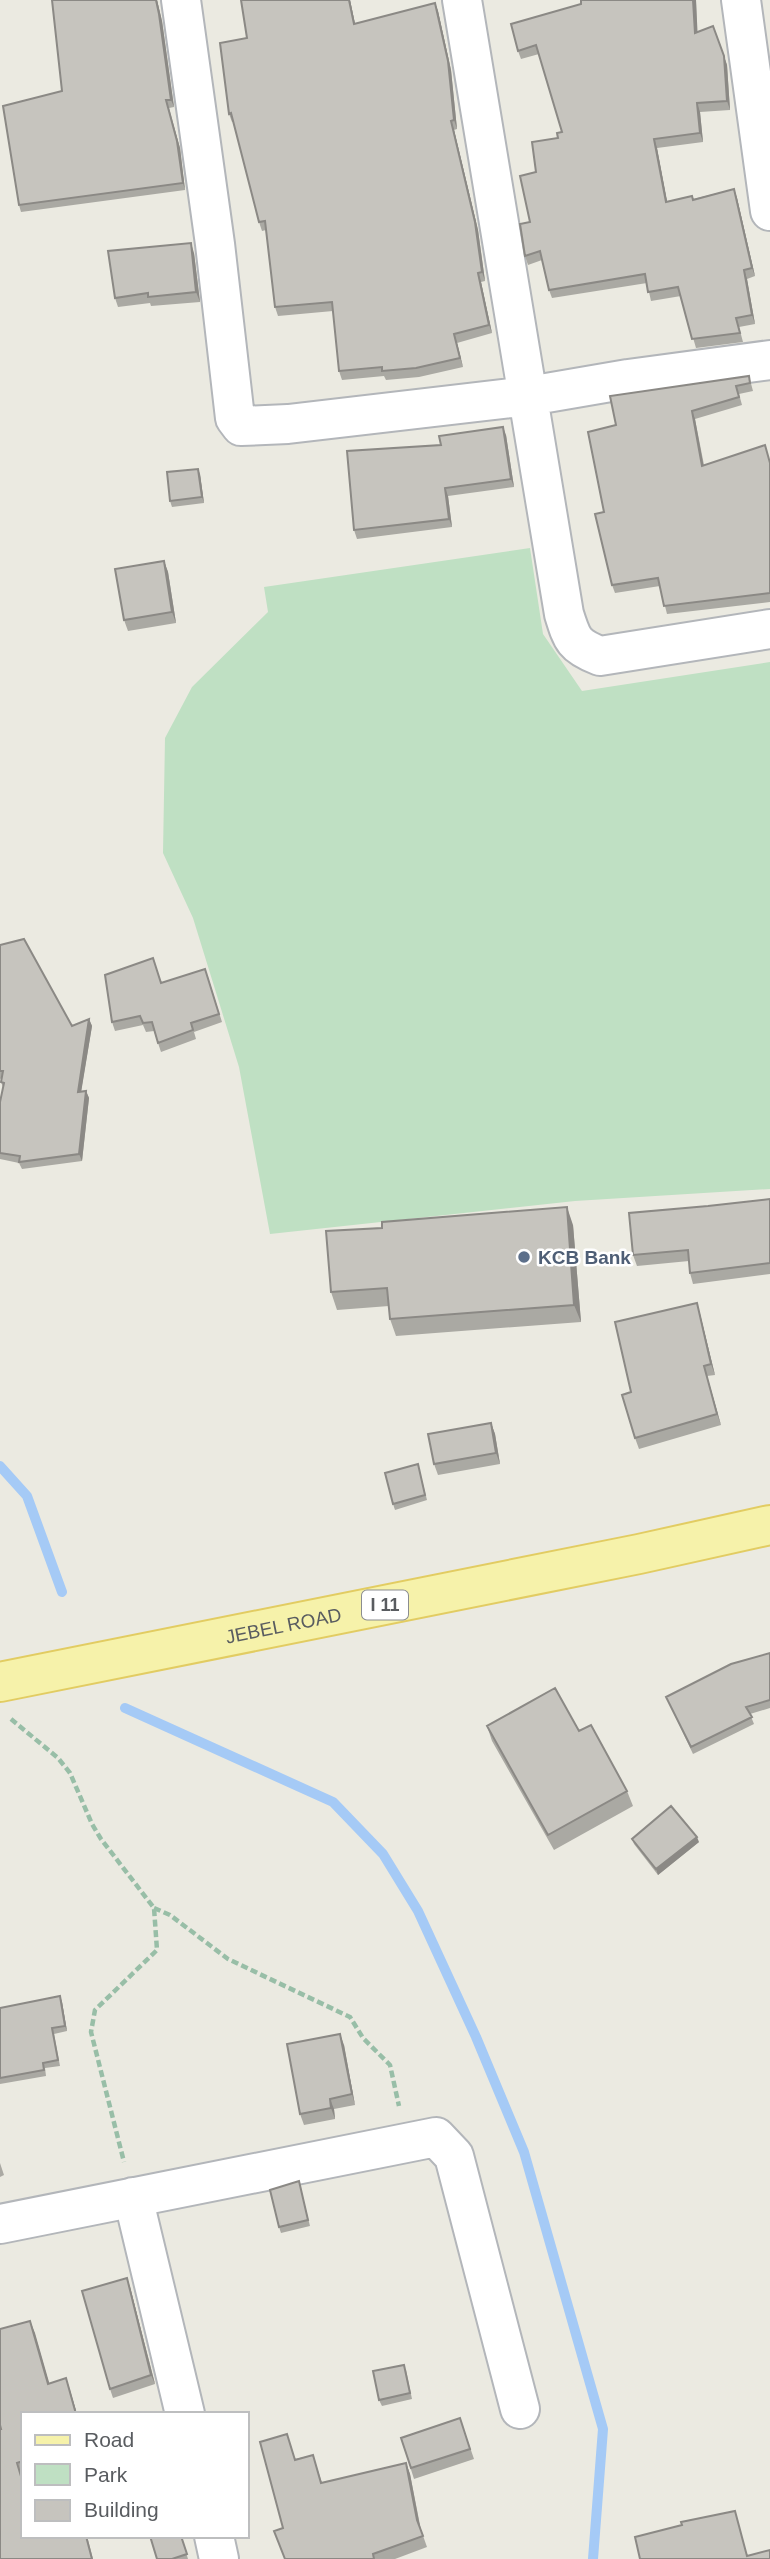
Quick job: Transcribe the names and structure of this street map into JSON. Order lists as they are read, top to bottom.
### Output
{
  "streets": {
    "main road": ["I 11", "JEBEL ROAD"]
  },
  "places": ["KCB Bank"],
  "legend": ["Road", "Park", "Building"]
}
